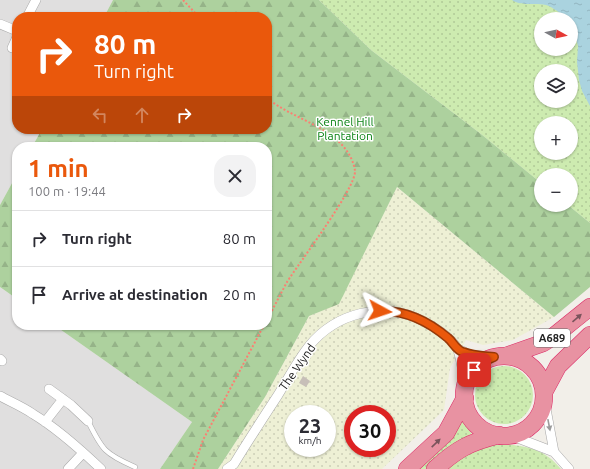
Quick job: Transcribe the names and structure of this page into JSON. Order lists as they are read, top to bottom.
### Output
{
  "streets": {
    "highway": ["A689"],
    "street": ["The Wynd"]
  },
  "crossings": [
    ["A689", "The Wynd"]
  ],
  "parks": ["Kennel Hill Plantation"],
  "north": "right",
  "page": {
    "map_buttons": ["+", "−"],
    "turn": ["80 m", "Turn right"],
    "heading": ["1 min", "100 m · 19:44"],
    "list": [
      {
        "name": "Turn right",
        "value": "80 m"
      },
      {
        "name": "Arrive at destination",
        "value": "20 m"
      }
    ],
    "speed": "23 km/h",
    "limit": "30"
  }
}
